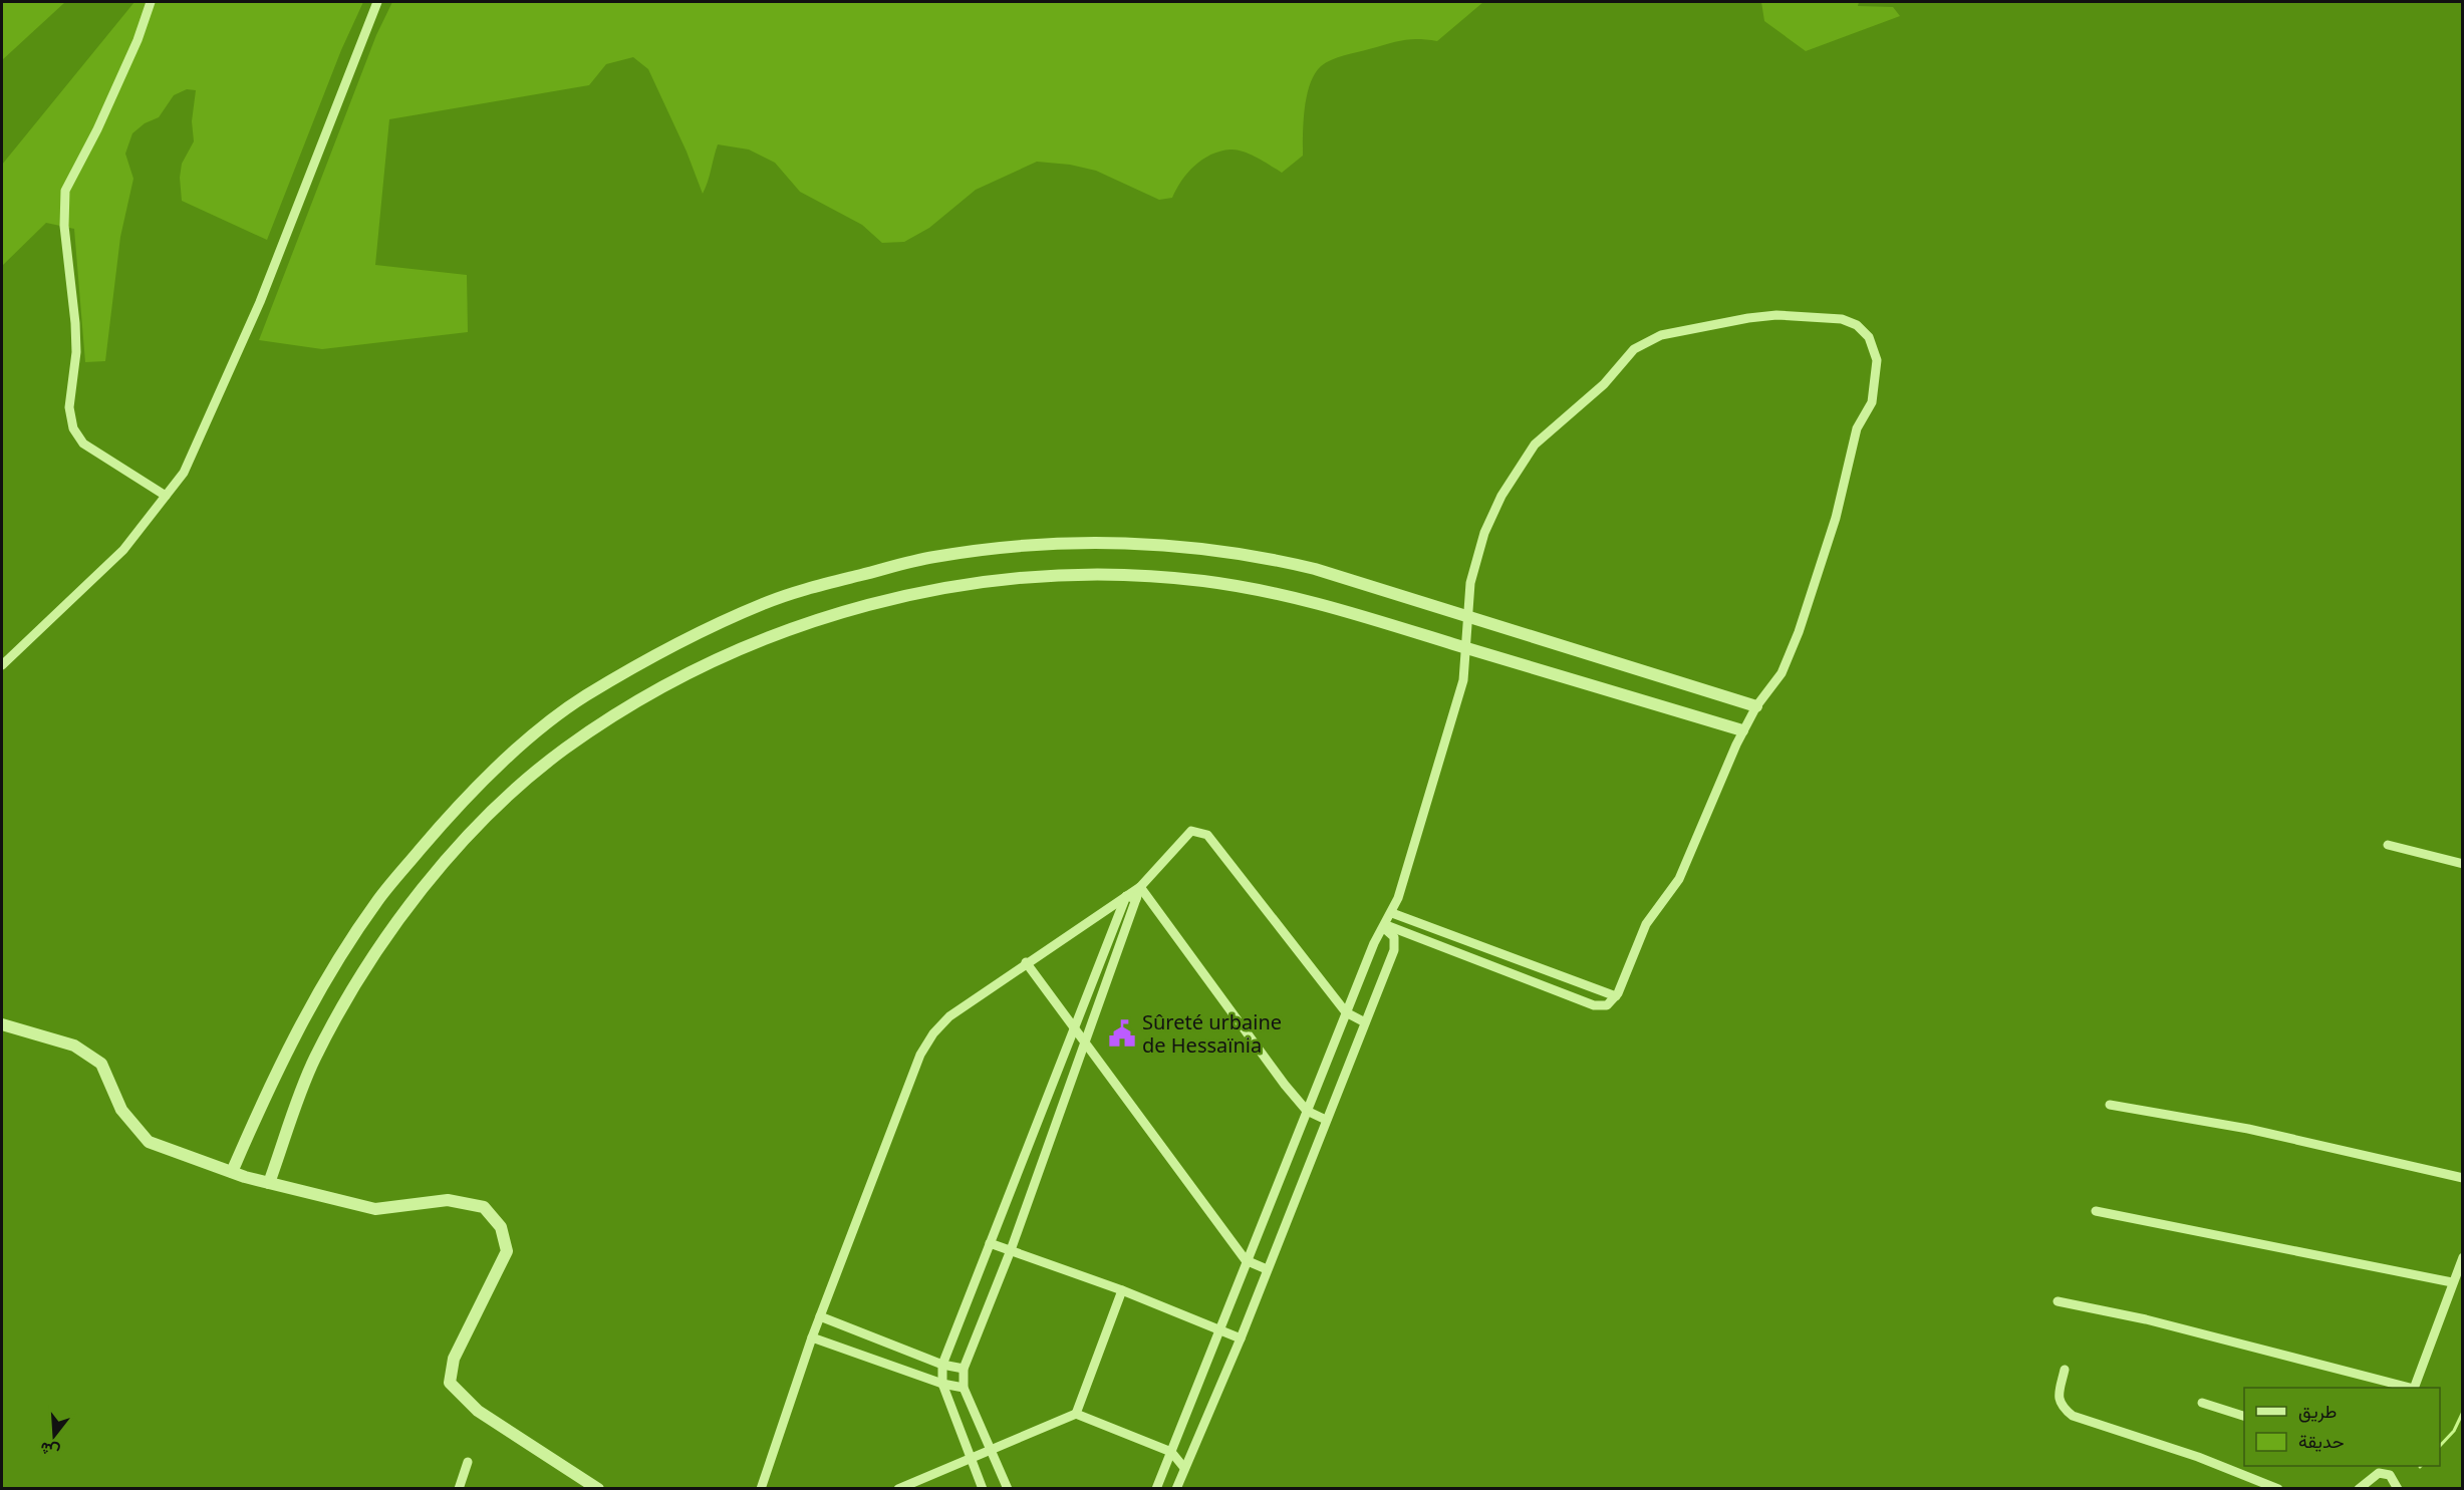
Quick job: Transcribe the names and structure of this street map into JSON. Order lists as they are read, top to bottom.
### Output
{
  "places": {
    "public building": ["Sûreté urbaine de Hessaïnia"]
  },
  "legend": ["طريق", "حديقة"],
  "north": "bottom"
}
